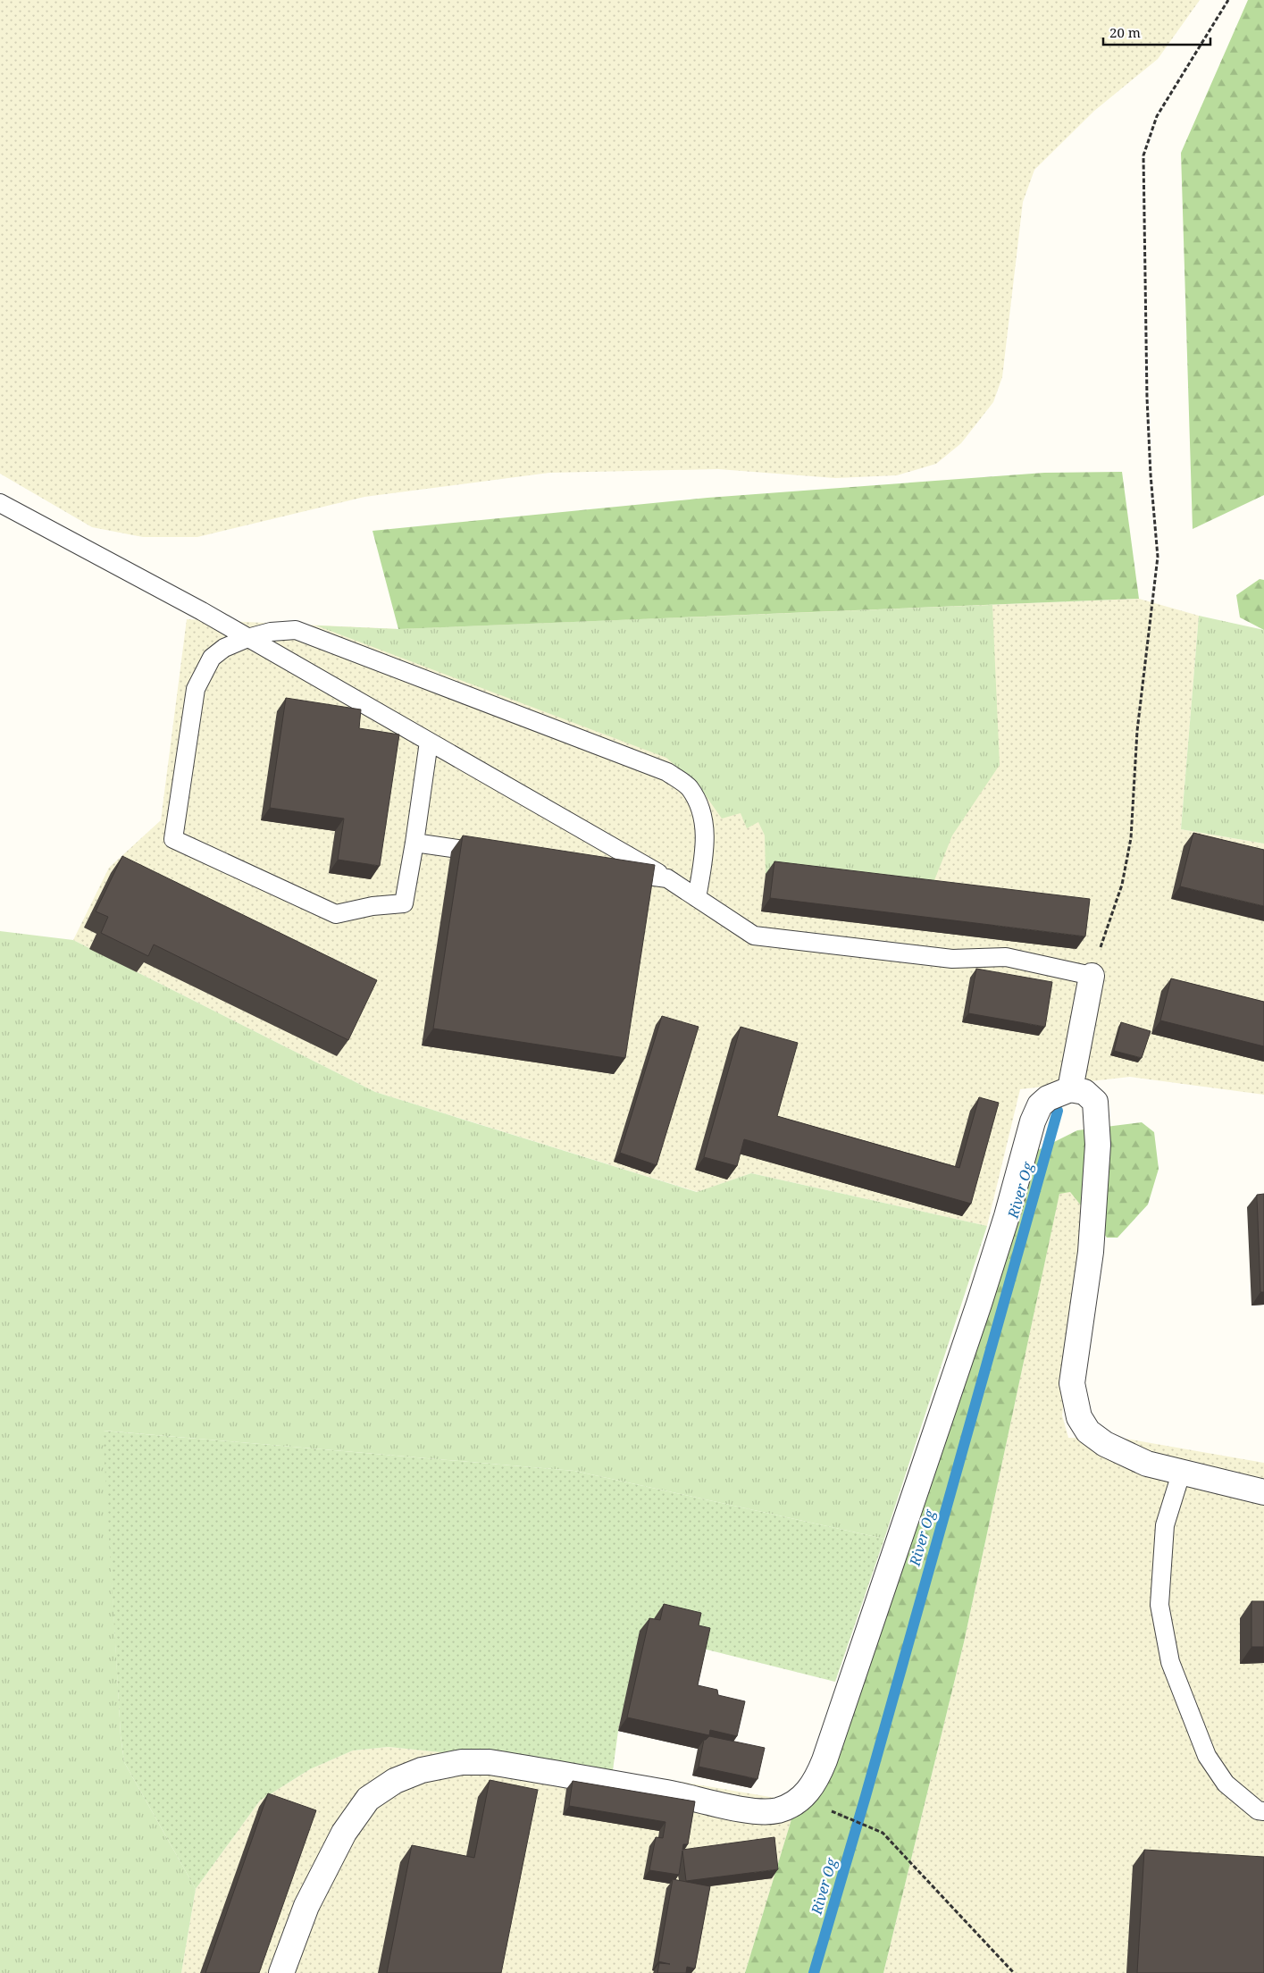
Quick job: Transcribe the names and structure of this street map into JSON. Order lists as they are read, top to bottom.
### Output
{
  "water": ["River Og"],
  "scale_bar": "20 m"
}
